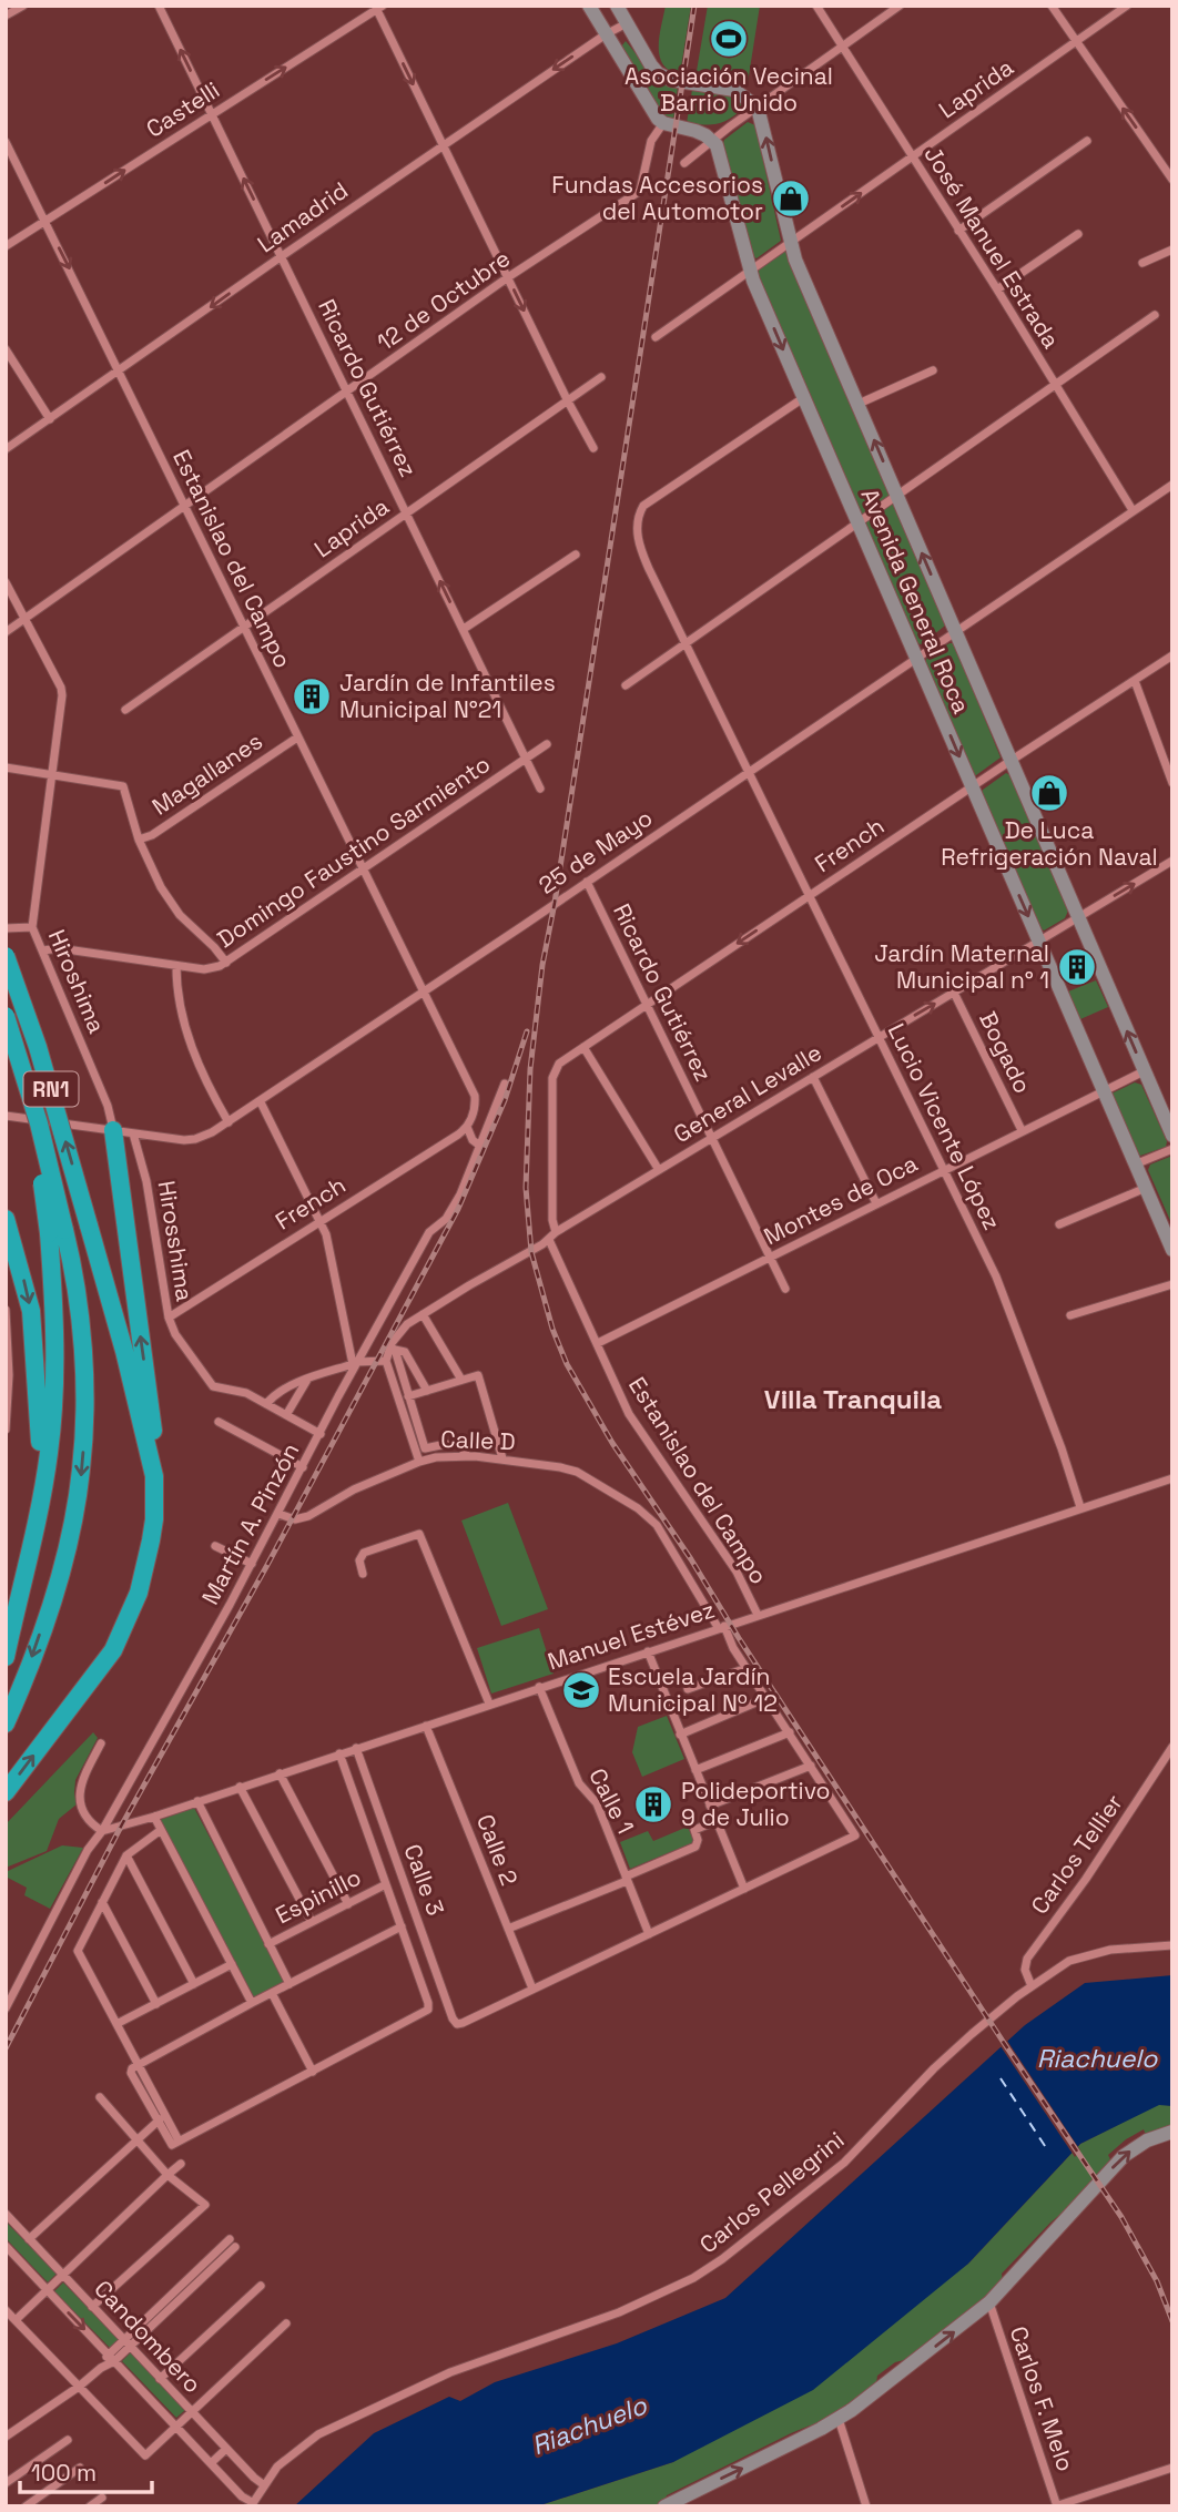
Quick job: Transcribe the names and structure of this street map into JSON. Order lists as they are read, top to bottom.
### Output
{
  "streets": {
    "highway": ["RN1"],
    "main road": ["Avenida General Roca"],
    "street": [
      "Laprida",
      "Castelli",
      "Lamadrid",
      "José Manuel Estrada",
      "12 de Octubre",
      "Ricardo Gutiérrez",
      "Estanislao del Campo",
      "Magallanes",
      "French",
      "Domingo Faustino Sarmiento",
      "25 de Mayo",
      "Hiroshima",
      "Bogado",
      "General Levalle",
      "Lucio Vicente López",
      "Montes de Oca",
      "Hirosshima",
      "Calle D",
      "Martín A. Pinzón",
      "Manuel Estévez",
      "Calle 1",
      "Calle 2",
      "Carlos Tellier",
      "Calle 3",
      "Espinillo",
      "Carlos Pellegrini",
      "Candombero",
      "Carlos F. Melo"
    ]
  },
  "crossings": [
    ["Laprida", "José Manuel Estrada"],
    ["Laprida", "Ricardo Gutiérrez"],
    ["Laprida", "Estanislao del Campo"],
    ["Laprida", "Avenida General Roca"],
    ["Castelli", "Ricardo Gutiérrez"],
    ["Castelli", "Estanislao del Campo"],
    ["Lamadrid", "Ricardo Gutiérrez"],
    ["Lamadrid", "Estanislao del Campo"],
    ["José Manuel Estrada", "25 de Mayo"],
    ["12 de Octubre", "Ricardo Gutiérrez"],
    ["12 de Octubre", "Estanislao del Campo"],
    ["12 de Octubre", "Hiroshima"],
    ["Ricardo Gutiérrez", "French"],
    ["Ricardo Gutiérrez", "Domingo Faustino Sarmiento"],
    ["Ricardo Gutiérrez", "25 de Mayo"],
    ["Ricardo Gutiérrez", "General Levalle"],
    ["Ricardo Gutiérrez", "Montes de Oca"],
    ["Estanislao del Campo", "Magallanes"],
    ["Estanislao del Campo", "French"],
    ["Estanislao del Campo", "Domingo Faustino Sarmiento"],
    ["Estanislao del Campo", "25 de Mayo"],
    ["Estanislao del Campo", "General Levalle"],
    ["Estanislao del Campo", "Montes de Oca"],
    ["Estanislao del Campo", "Manuel Estévez"],
    ["Avenida General Roca", "French"],
    ["Avenida General Roca", "25 de Mayo"],
    ["Avenida General Roca", "General Levalle"],
    ["Avenida General Roca", "Lucio Vicente López"],
    ["Avenida General Roca", "Montes de Oca"],
    ["French", "General Levalle"],
    ["French", "Lucio Vicente López"],
    ["French", "Hirosshima"],
    ["Domingo Faustino Sarmiento", "Hiroshima"],
    ["25 de Mayo", "Hiroshima"],
    ["25 de Mayo", "Lucio Vicente López"],
    ["25 de Mayo", "Hirosshima"],
    ["Bogado", "General Levalle"],
    ["Bogado", "Montes de Oca"],
    ["General Levalle", "Lucio Vicente López"],
    ["Lucio Vicente López", "Montes de Oca"],
    ["Lucio Vicente López", "Manuel Estévez"],
    ["Calle D", "Martín A. Pinzón"],
    ["Calle D", "Manuel Estévez"],
    ["Martín A. Pinzón", "Manuel Estévez"],
    ["Manuel Estévez", "Calle 1"],
    ["Manuel Estévez", "Calle 2"],
    ["Manuel Estévez", "Calle 3"],
    ["Calle 2", "Calle 3"],
    ["Carlos Tellier", "Carlos Pellegrini"],
    ["Carlos Pellegrini", "Candombero"]
  ],
  "one_way": ["Castelli", "Lamadrid"],
  "districts": ["Villa Tranquila"],
  "water": ["Riachuelo"],
  "places": {
    "sports": ["Asociación Vecinal Barrio Unido"],
    "shop": ["Fundas Accesorios del Automotor", "De Luca Refrigeración Naval"],
    "building": ["Jardín de Infantiles Municipal N°21", "Jardín Maternal Municipal n° 1", "Polideportivo 9 de Julio"],
    "school or university": ["Escuela Jardín Municipal Nº 12"]
  },
  "scale_bar": "100 m"
}
